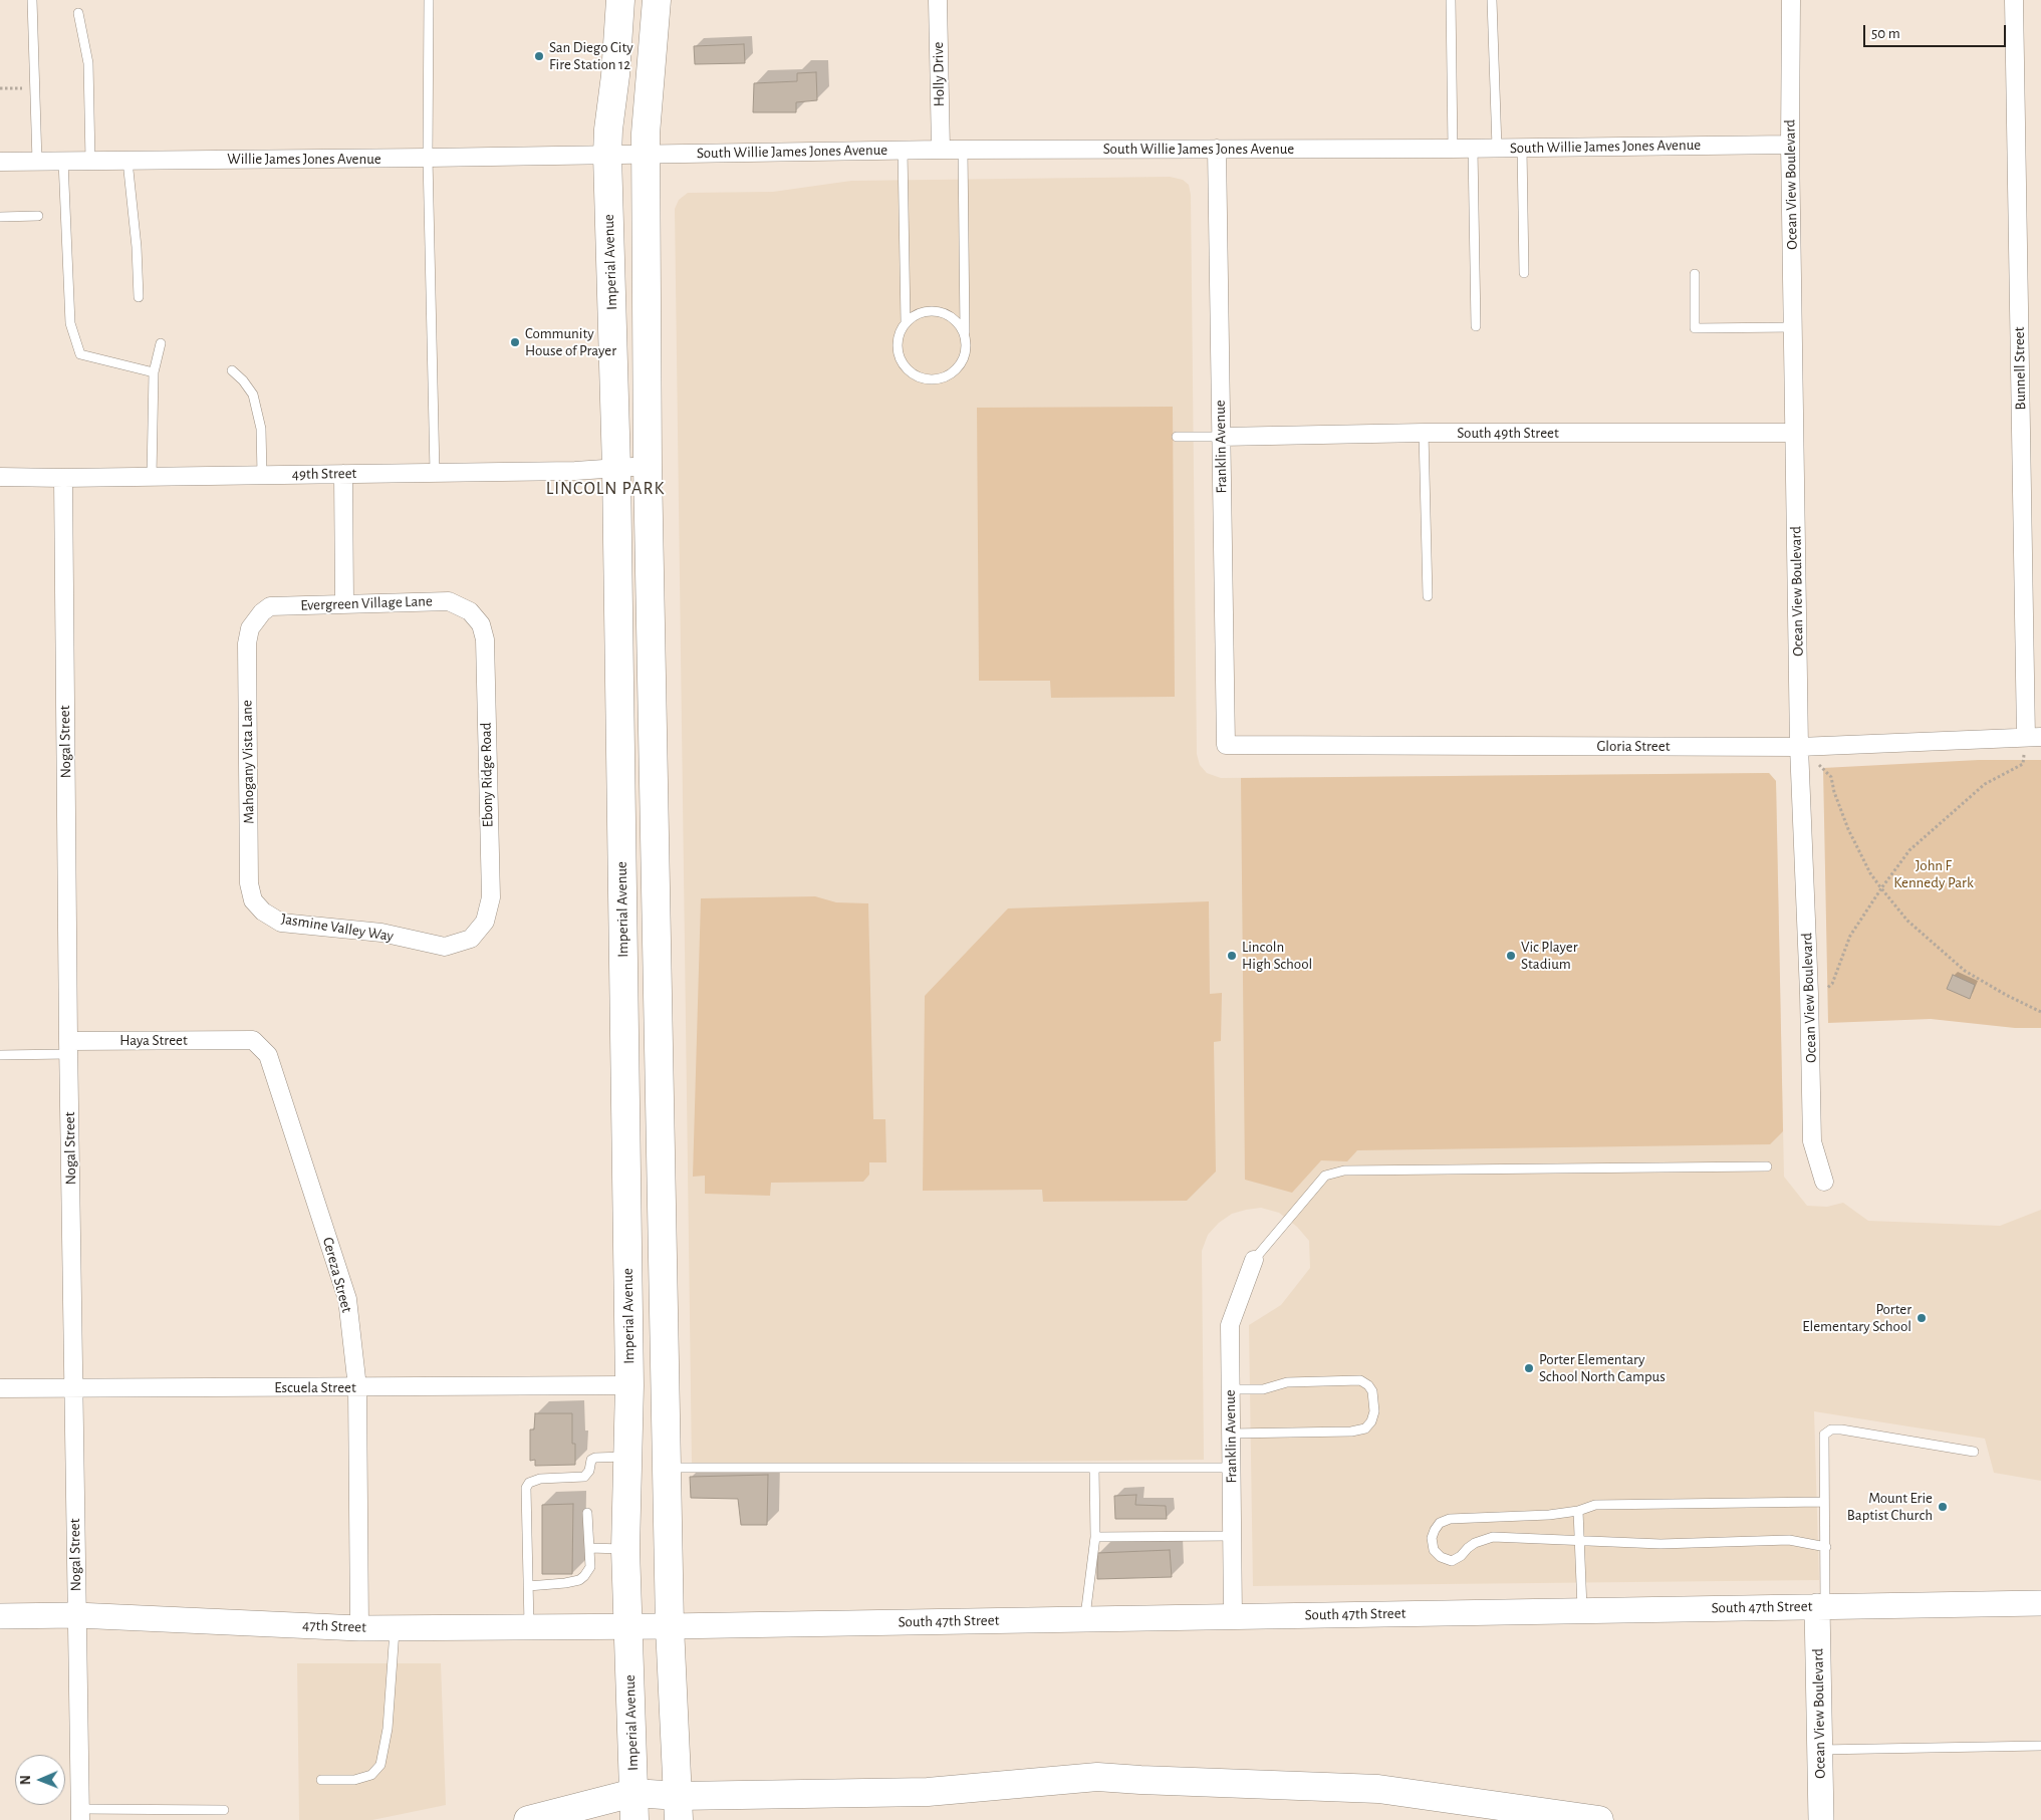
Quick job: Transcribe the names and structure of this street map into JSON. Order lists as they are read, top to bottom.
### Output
{
  "streets": {
    "main road": [
      "Ocean View Boulevard",
      "Imperial Avenue",
      "South 47th Street",
      "47th Street"
    ],
    "street": [
      "Holly Drive",
      "South Willie James Jones Avenue",
      "Willie James Jones Avenue",
      "Bunnell Street",
      "South 49th Street",
      "Franklin Avenue",
      "49th Street",
      "Evergreen Village Lane",
      "Nogal Street",
      "Gloria Street",
      "Mahogany Vista Lane",
      "Ebony Ridge Road",
      "Jasmine Valley Way",
      "Haya Street",
      "Cereza Street",
      "Escuela Street"
    ]
  },
  "crossings": [
    ["Holly Drive", "South Willie James Jones Avenue"],
    ["South Willie James Jones Avenue", "Willie James Jones Avenue"],
    ["South Willie James Jones Avenue", "Ocean View Boulevard"],
    ["South Willie James Jones Avenue", "Imperial Avenue"],
    ["South Willie James Jones Avenue", "Franklin Avenue"],
    ["Willie James Jones Avenue", "Imperial Avenue"],
    ["Ocean View Boulevard", "South 49th Street"],
    ["Ocean View Boulevard", "Gloria Street"],
    ["Ocean View Boulevard", "South 47th Street"],
    ["Imperial Avenue", "49th Street"],
    ["Imperial Avenue", "Escuela Street"],
    ["Imperial Avenue", "47th Street"],
    ["Bunnell Street", "Gloria Street"],
    ["South 49th Street", "Franklin Avenue"],
    ["Franklin Avenue", "Gloria Street"],
    ["Franklin Avenue", "South 47th Street"],
    ["49th Street", "Nogal Street"],
    ["Evergreen Village Lane", "Mahogany Vista Lane"],
    ["Evergreen Village Lane", "Ebony Ridge Road"],
    ["Nogal Street", "Haya Street"],
    ["Nogal Street", "Escuela Street"],
    ["Nogal Street", "47th Street"],
    ["Mahogany Vista Lane", "Jasmine Valley Way"],
    ["Ebony Ridge Road", "Jasmine Valley Way"],
    ["Haya Street", "Cereza Street"],
    ["Cereza Street", "Escuela Street"],
    ["Cereza Street", "47th Street"],
    ["South 47th Street", "47th Street"]
  ],
  "districts": ["LINCOLN PARK"],
  "parks": ["John F Kennedy Park"],
  "places": [
    "San Diego City Fire Station 12",
    "Community House of Prayer",
    "Lincoln High School",
    "Vic Player Stadium",
    "Porter Elementary School",
    "Porter Elementary School North Campus",
    "Mount Erie Baptist Church"
  ],
  "scale_bar": "50 m",
  "north": "left"
}
